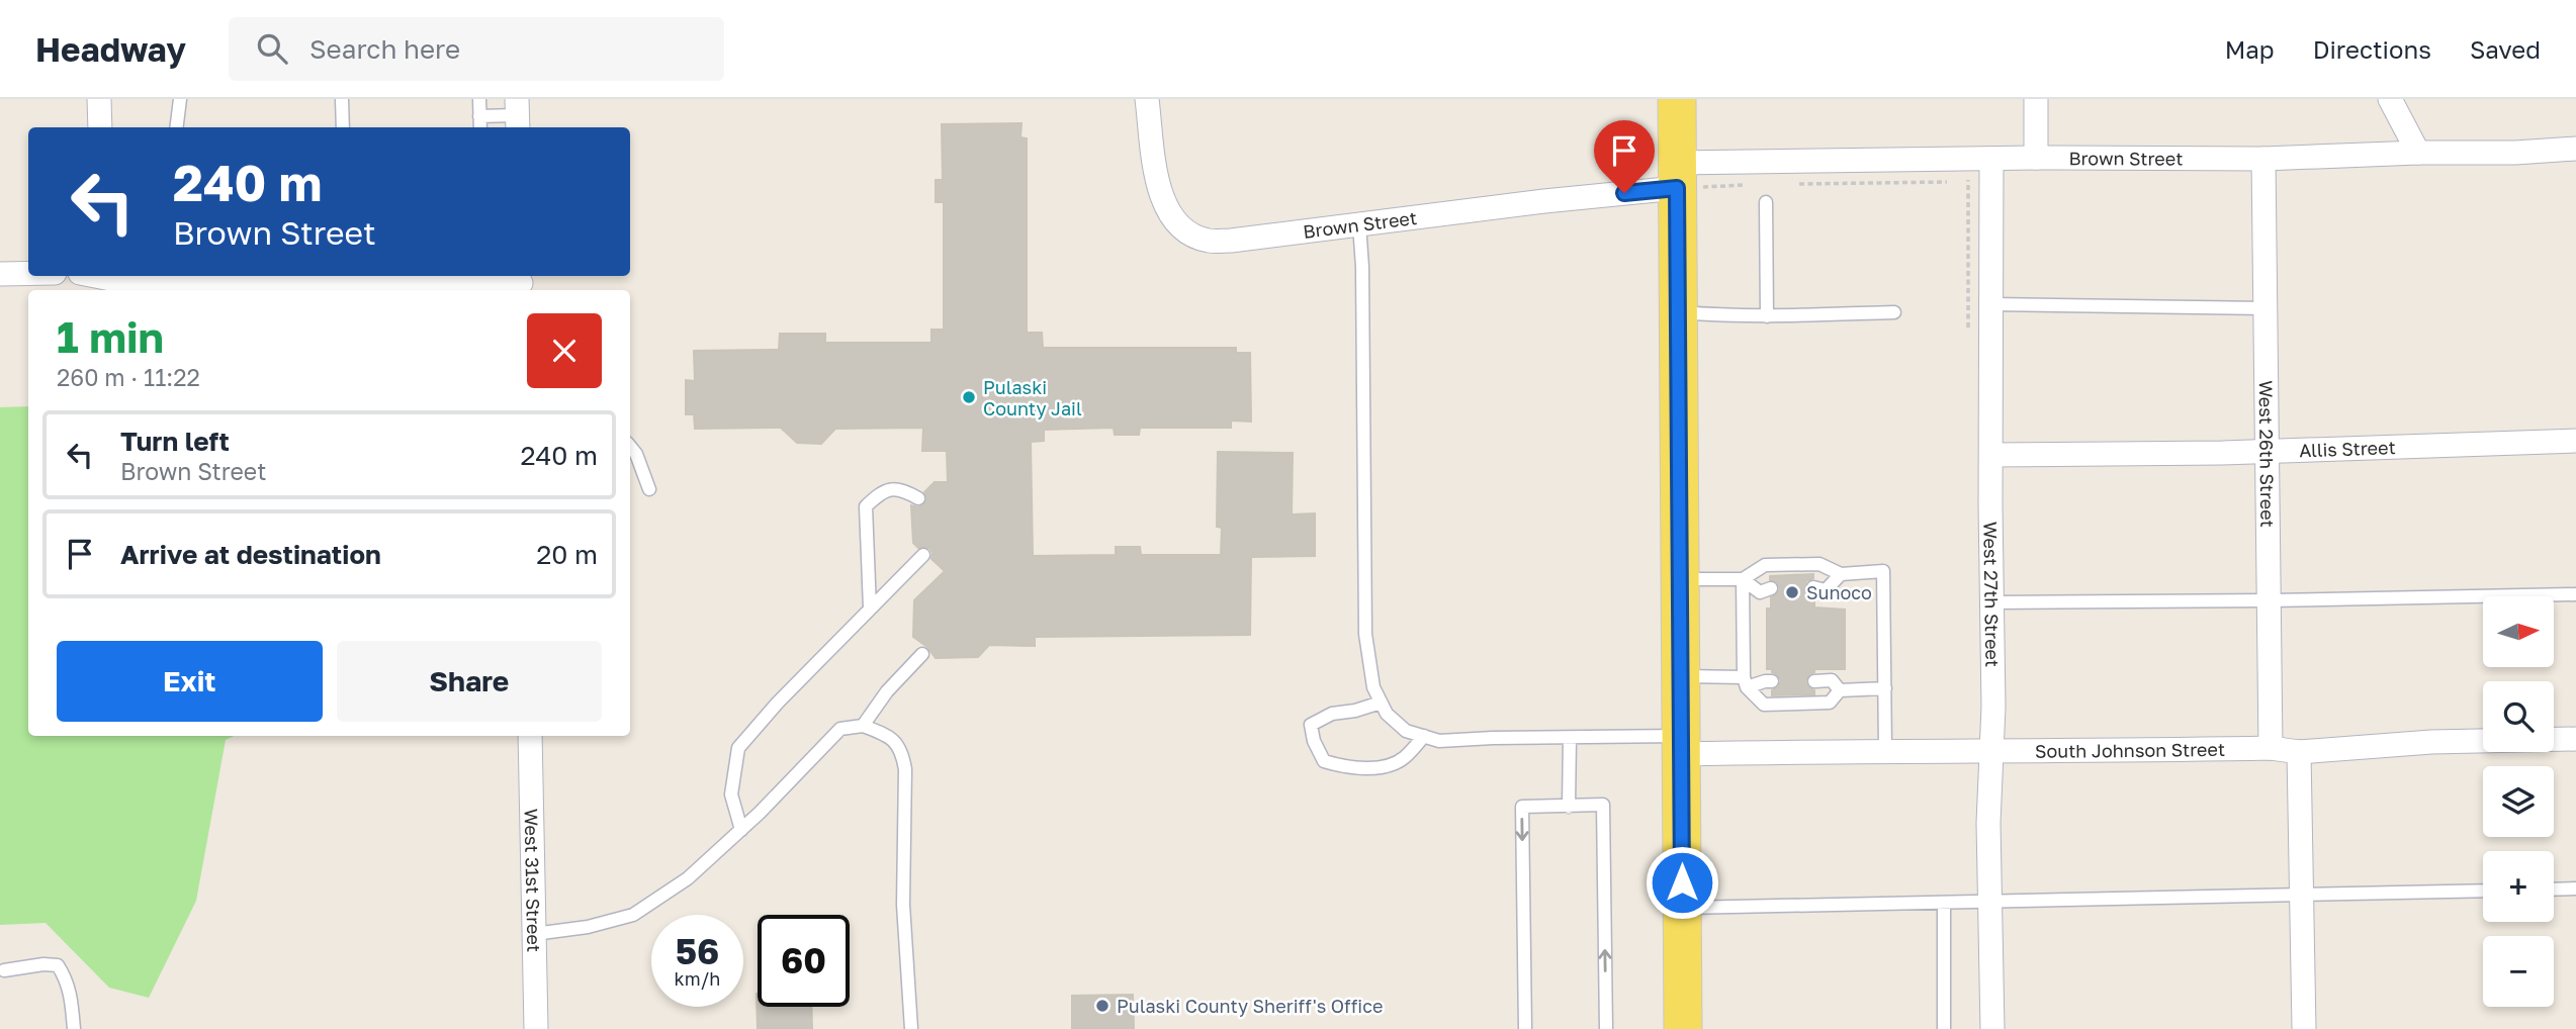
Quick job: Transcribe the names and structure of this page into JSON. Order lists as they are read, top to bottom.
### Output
{
  "streets": {
    "street": [
      "Brown Street",
      "Allis Street",
      "West 26th Street",
      "West 27th Street",
      "South Johnson Street",
      "West 31st Street"
    ]
  },
  "crossings": [
    ["Brown Street", "West 26th Street"],
    ["Brown Street", "West 27th Street"],
    ["Allis Street", "West 26th Street"],
    ["Allis Street", "West 27th Street"],
    ["West 26th Street", "South Johnson Street"],
    ["West 27th Street", "South Johnson Street"]
  ],
  "places": ["Pulaski County Jail", "Sunoco", "Pulaski County Sheriff's Office"],
  "north": "right",
  "page": {
    "header": "Headway",
    "search": "Search here",
    "nav": ["Map", "Directions", "Saved"],
    "turn": ["240 m", "Brown Street"],
    "heading": ["1 min", "260 m · 11:22"],
    "list": [
      {
        "name": "Turn left",
        "note": "Brown Street",
        "value": "240 m"
      },
      {
        "name": "Arrive at destination",
        "value": "20 m"
      }
    ],
    "map_buttons": ["+", "−"],
    "buttons": ["Exit", "Share"],
    "speed": "56 km/h",
    "limit": "60"
  }
}
